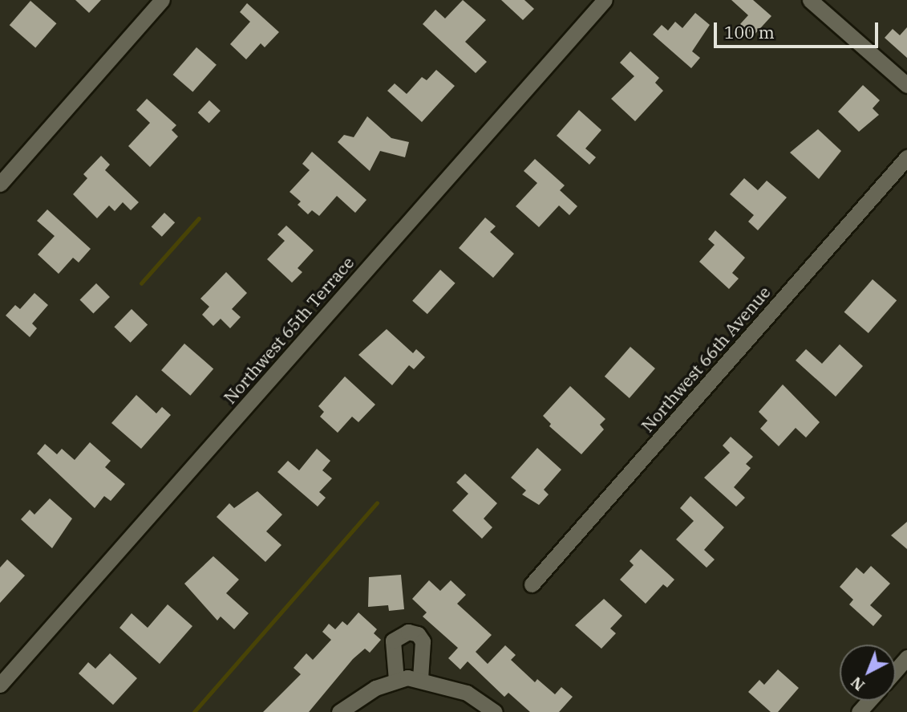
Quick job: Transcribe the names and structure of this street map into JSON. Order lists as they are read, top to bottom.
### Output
{
  "streets": {
    "street": ["Northwest 65th Terrace", "Northwest 66th Avenue"]
  },
  "scale_bar": "100 m",
  "north": "bottom left"
}
